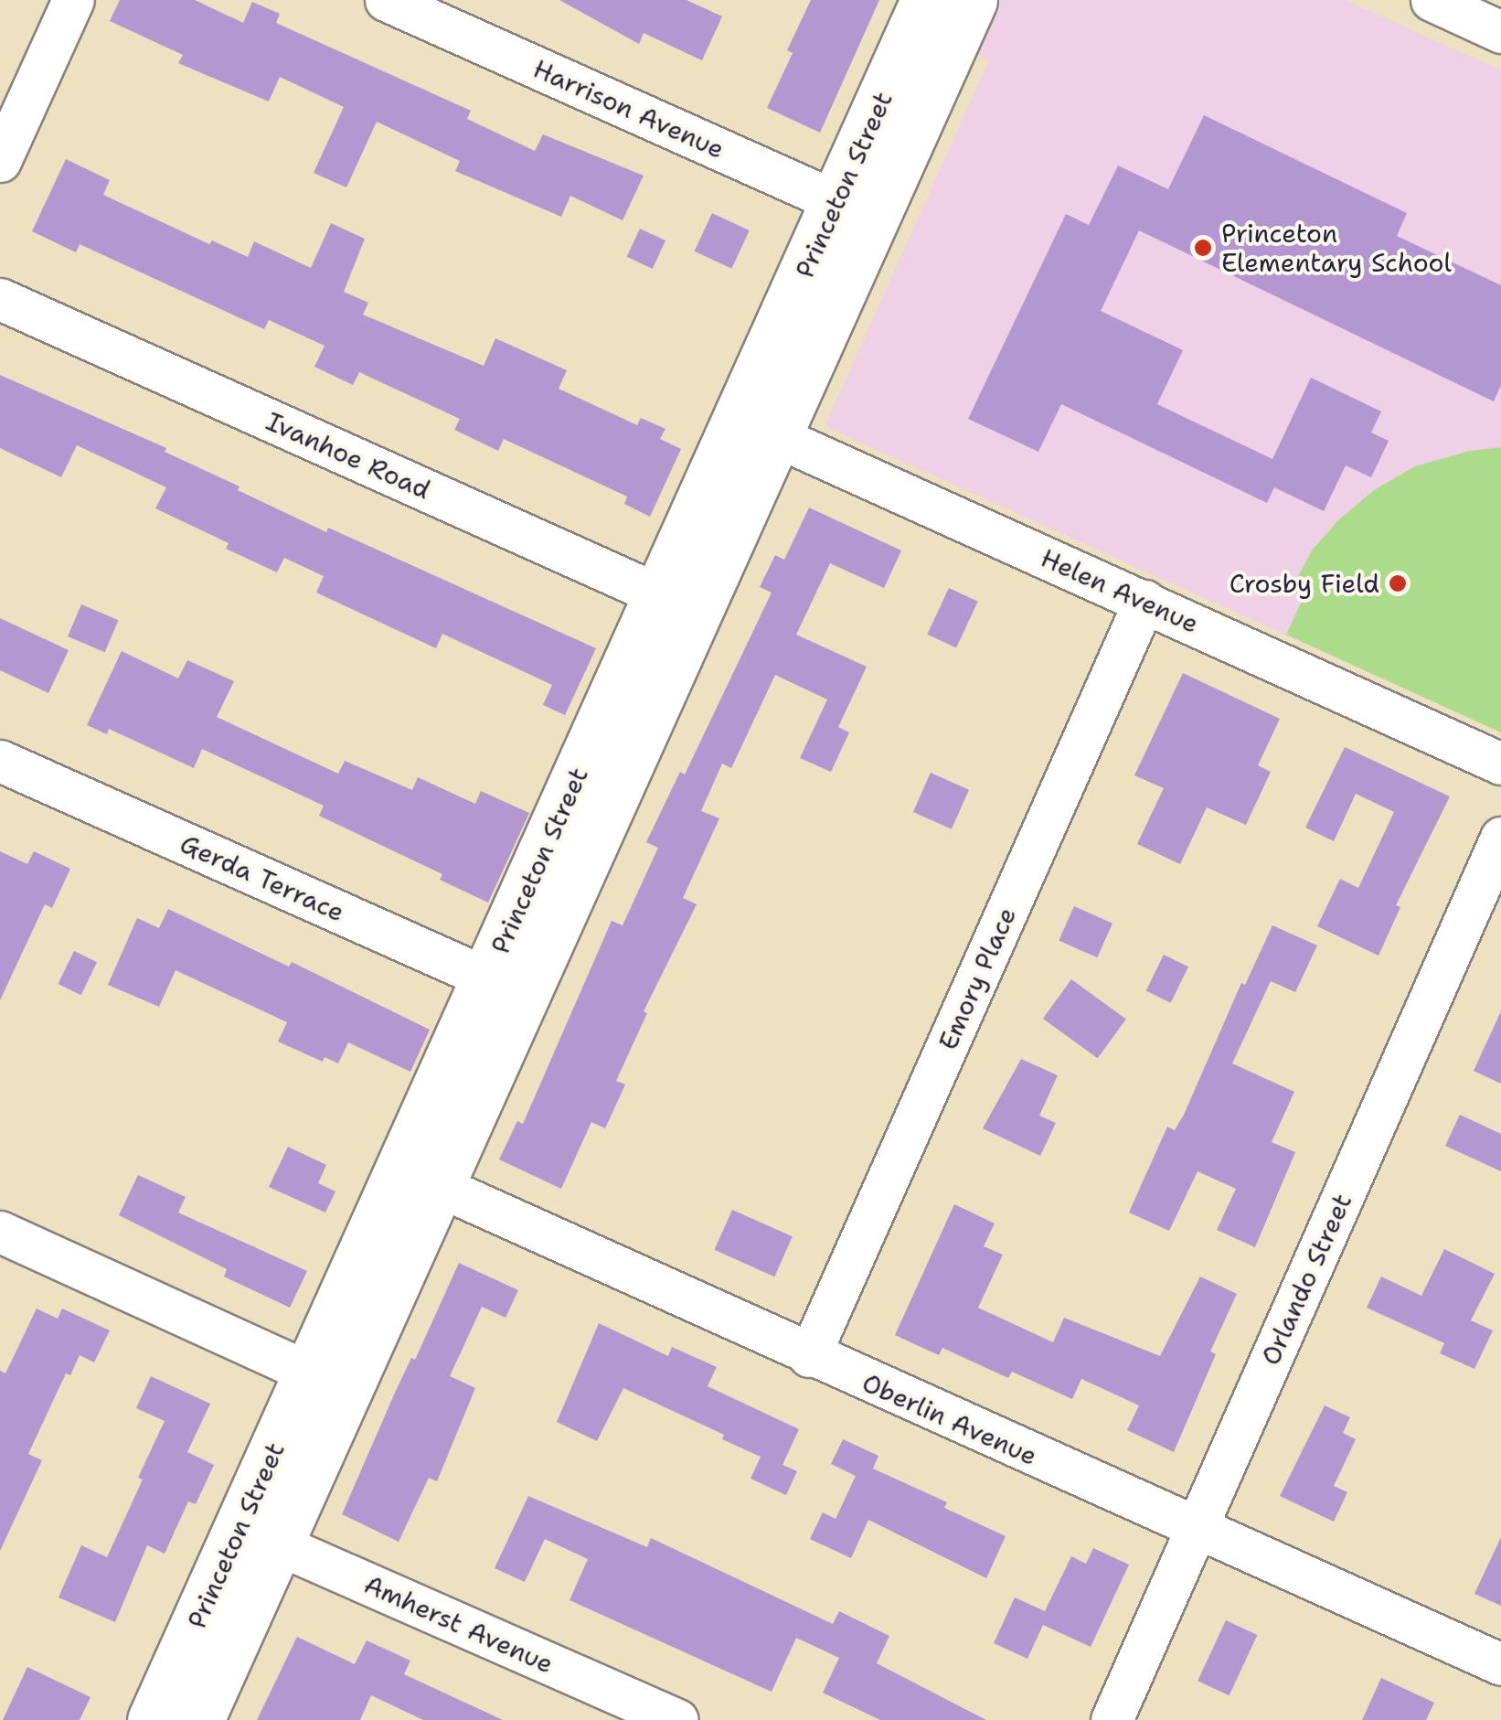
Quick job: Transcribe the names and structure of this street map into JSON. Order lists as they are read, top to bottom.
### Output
{
  "streets": {
    "main road": ["Princeton Street"],
    "street": [
      "Harrison Avenue",
      "Ivanhoe Road",
      "Helen Avenue",
      "Gerda Terrace",
      "Emory Place",
      "Orlando Street",
      "Oberlin Avenue",
      "Amherst Avenue"
    ]
  },
  "crossings": [
    ["Harrison Avenue", "Princeton Street"],
    ["Princeton Street", "Ivanhoe Road"],
    ["Princeton Street", "Helen Avenue"],
    ["Princeton Street", "Gerda Terrace"],
    ["Princeton Street", "Oberlin Avenue"],
    ["Princeton Street", "Amherst Avenue"],
    ["Helen Avenue", "Emory Place"],
    ["Emory Place", "Oberlin Avenue"],
    ["Orlando Street", "Oberlin Avenue"]
  ],
  "places": ["Princeton Elementary School", "Crosby Field"]
}
